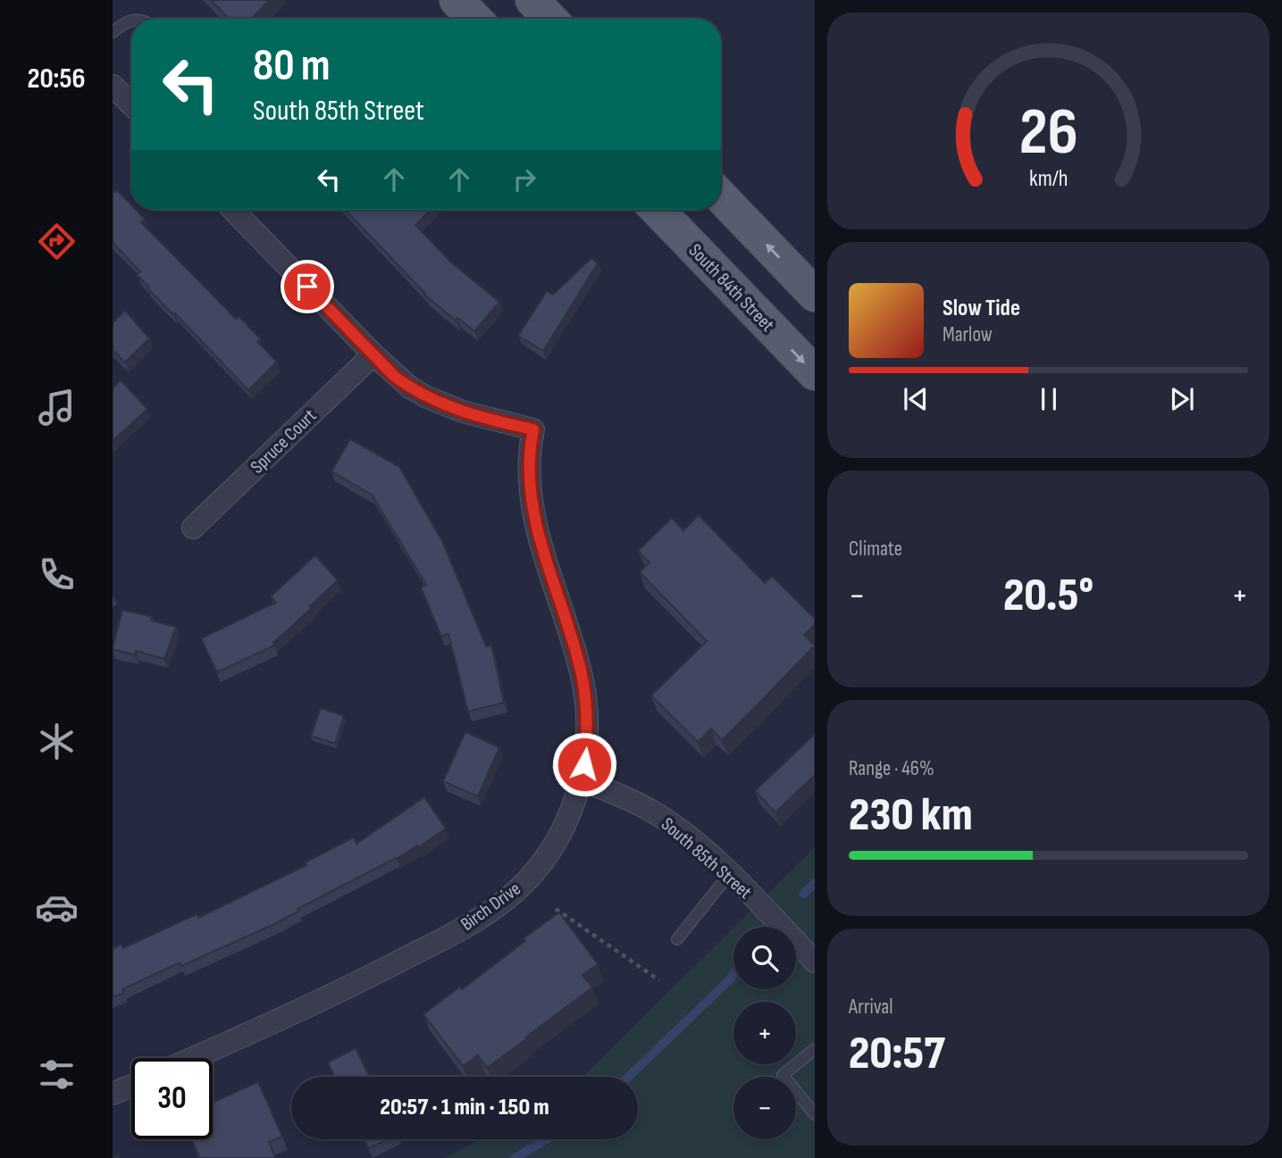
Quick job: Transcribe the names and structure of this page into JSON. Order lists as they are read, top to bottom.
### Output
{
  "streets": {
    "main road": ["South 84th Street"],
    "street": ["Spruce Court", "South 85th Street", "Birch Drive"]
  },
  "crossings": [
    ["Spruce Court", "Birch Drive"],
    ["South 85th Street", "Birch Drive"]
  ],
  "page": {
    "tabs": "20:56",
    "turn": ["80 m", "South 85th Street"],
    "song": ["Slow Tide", "Marlow"],
    "tile": [
      "Climate",
      ["Range · 46%", "230 km"],
      ["Arrival", "20:57"]
    ],
    "heat": ["−", "20.5°", "+"],
    "map_buttons": ["+", "−"],
    "limit": "30",
    "trip": "20:57 · 1 min · 150 m",
    "gauge": ["26", "km/h"]
  }
}
